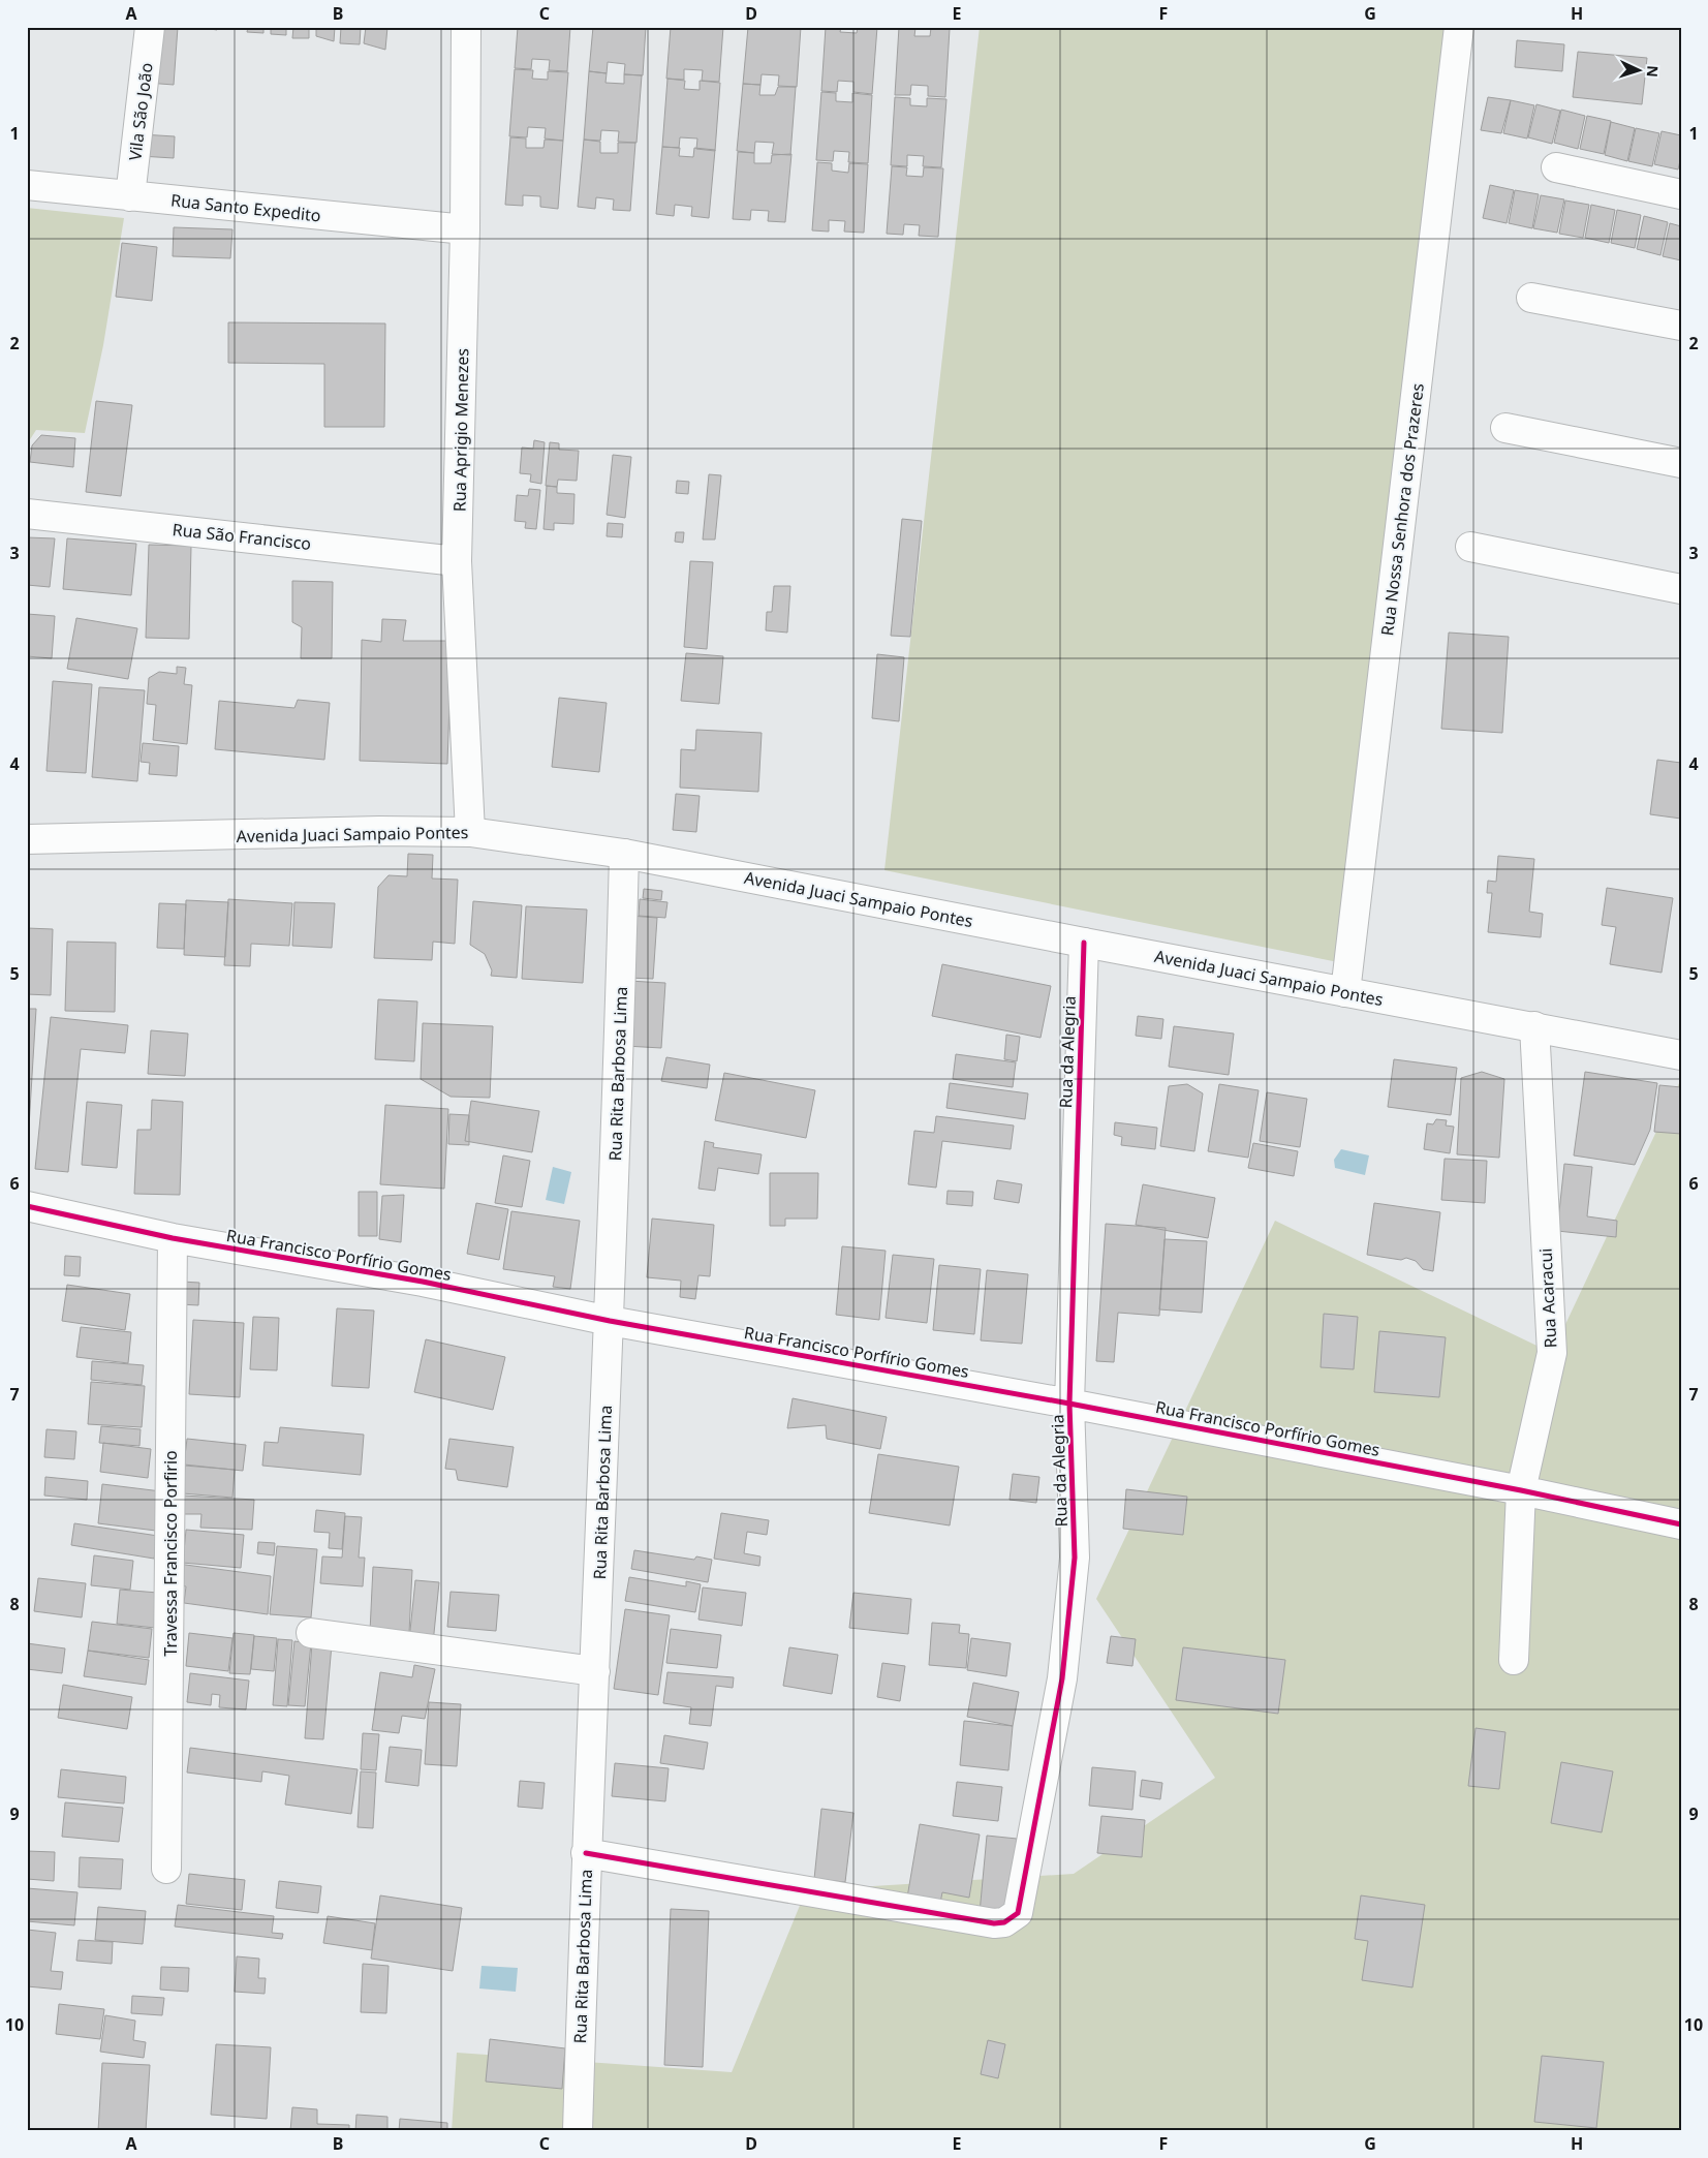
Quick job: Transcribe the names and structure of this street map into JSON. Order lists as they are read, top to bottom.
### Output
{
  "streets": {
    "street": [
      "Vila São João",
      "Rua Santo Expedito",
      "Rua Aprigio Menezes",
      "Rua Nossa Senhora dos Prazeres",
      "Rua São Francisco",
      "Avenida Juaci Sampaio Pontes",
      "Rua da Alegria",
      "Rua Rita Barbosa Lima",
      "Rua Francisco Porfírio Gomes",
      "Rua Acaracui",
      "Travessa Francisco Porfirio"
    ]
  },
  "crossings": [
    ["Vila São João", "Rua Santo Expedito"],
    ["Rua Santo Expedito", "Rua Aprigio Menezes"],
    ["Rua Aprigio Menezes", "Rua São Francisco"],
    ["Rua Aprigio Menezes", "Avenida Juaci Sampaio Pontes"],
    ["Rua Nossa Senhora dos Prazeres", "Avenida Juaci Sampaio Pontes"],
    ["Avenida Juaci Sampaio Pontes", "Rua da Alegria"],
    ["Avenida Juaci Sampaio Pontes", "Rua Rita Barbosa Lima"],
    ["Avenida Juaci Sampaio Pontes", "Rua Acaracui"],
    ["Rua da Alegria", "Rua Rita Barbosa Lima"],
    ["Rua da Alegria", "Rua Francisco Porfírio Gomes"],
    ["Rua Rita Barbosa Lima", "Rua Francisco Porfírio Gomes"],
    ["Rua Francisco Porfírio Gomes", "Rua Acaracui"],
    ["Rua Francisco Porfírio Gomes", "Travessa Francisco Porfirio"]
  ],
  "north": "right",
  "grid": {
    "columns": [
      "A",
      "B",
      "C",
      "D",
      "E",
      "F",
      "G",
      "H"
    ],
    "rows": [
      "1",
      "2",
      "3",
      "4",
      "5",
      "6",
      "7",
      "8",
      "9",
      "10"
    ]
  }
}
